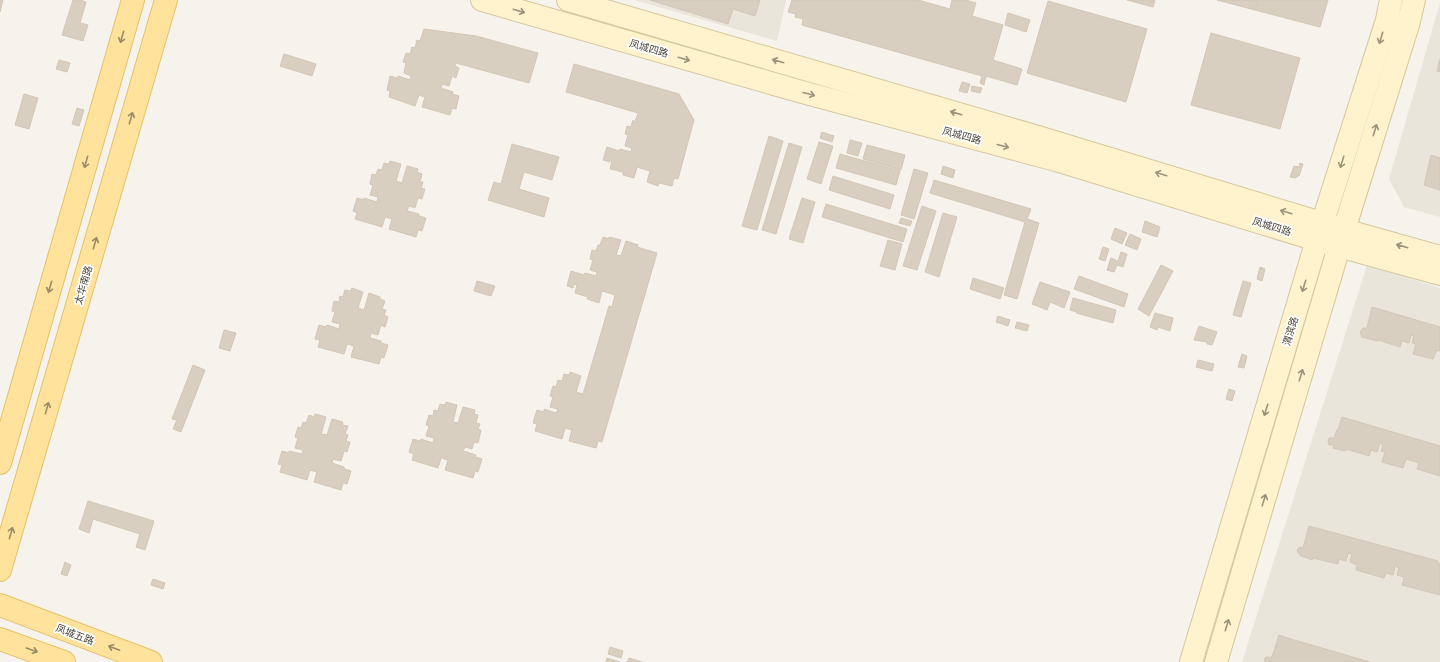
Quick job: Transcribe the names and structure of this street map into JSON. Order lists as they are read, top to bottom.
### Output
{
  "streets": {
    "main road": ["太华南路", "凤城五路"],
    "street": ["凤城四路", "渭滨路"]
  },
  "crossings": [
    ["凤城四路", "渭滨路"]
  ]
}
